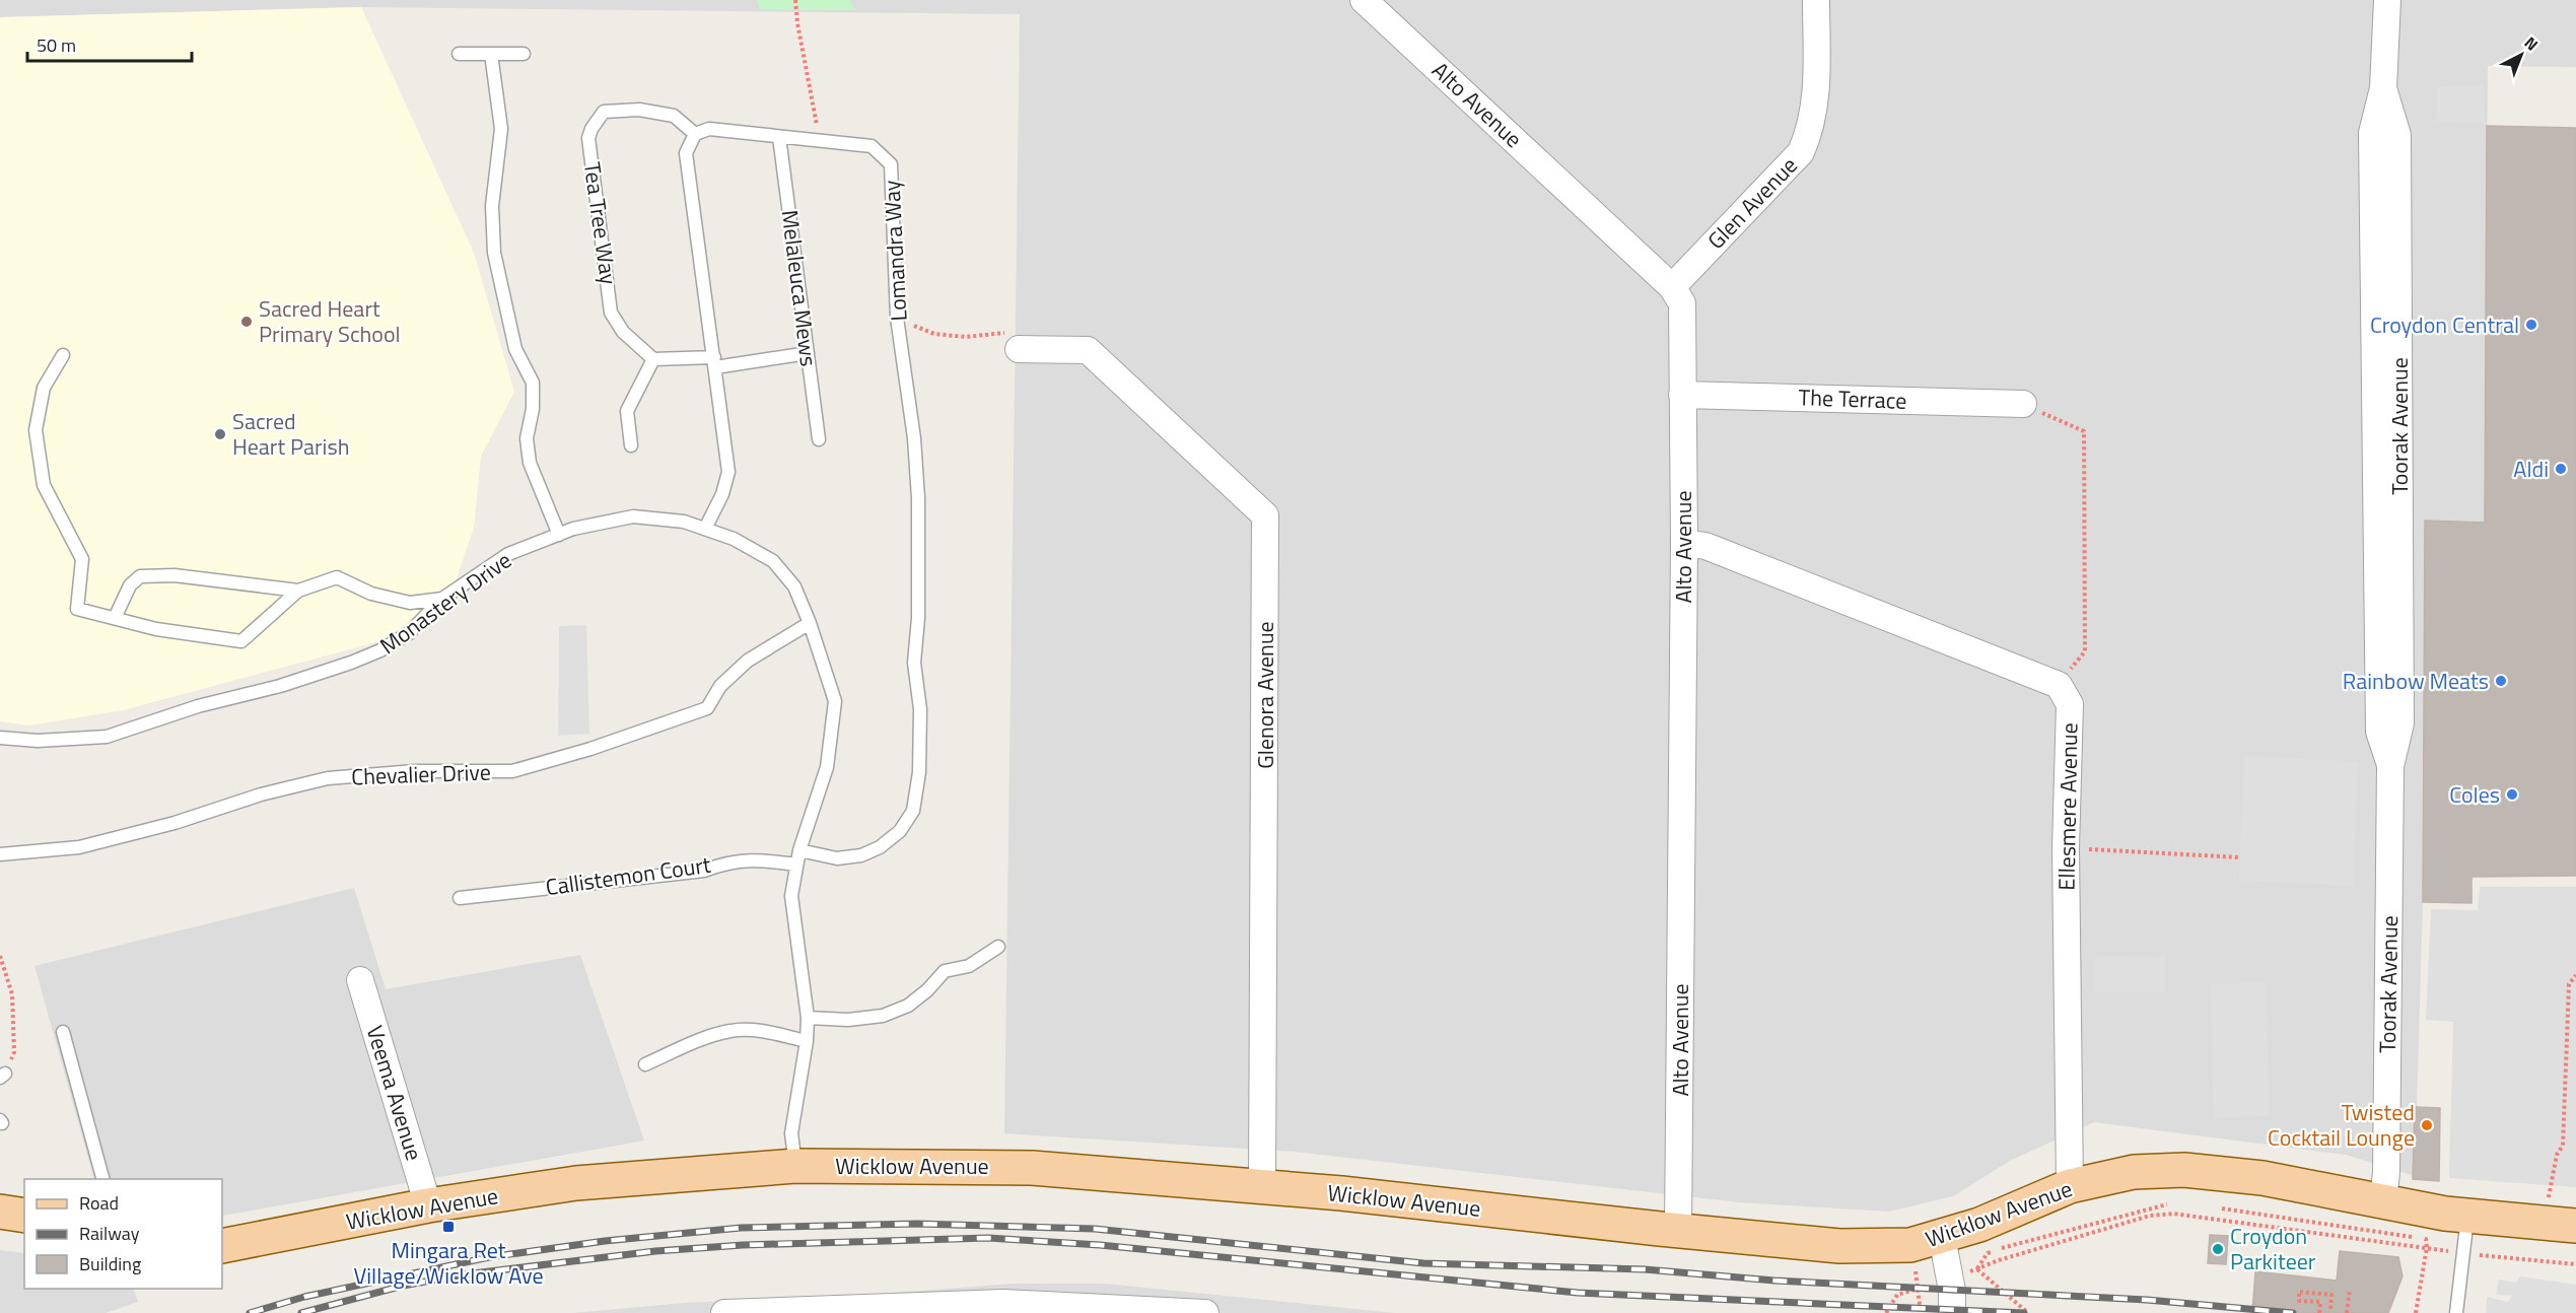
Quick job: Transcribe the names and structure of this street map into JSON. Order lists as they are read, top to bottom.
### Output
{
  "streets": {
    "main road": ["Wicklow Avenue"],
    "street": [
      "Alto Avenue",
      "Glen Avenue",
      "The Terrace",
      "Toorak Avenue",
      "Glenora Avenue",
      "Ellesmere Avenue",
      "Veema Avenue"
    ],
    "lane": [
      "Tea Tree Way",
      "Lomandra Way",
      "Melaleuca Mews",
      "Monastery Drive",
      "Chevalier Drive",
      "Callistemon Court"
    ]
  },
  "crossings": [
    ["Alto Avenue", "Glen Avenue"],
    ["Alto Avenue", "The Terrace"],
    ["Alto Avenue", "Wicklow Avenue"],
    ["Tea Tree Way", "Lomandra Way"],
    ["Lomandra Way", "Melaleuca Mews"],
    ["Lomandra Way", "Monastery Drive"],
    ["Toorak Avenue", "Wicklow Avenue"],
    ["Monastery Drive", "Chevalier Drive"],
    ["Monastery Drive", "Callistemon Court"],
    ["Monastery Drive", "Wicklow Avenue"],
    ["Glenora Avenue", "Wicklow Avenue"],
    ["Ellesmere Avenue", "Wicklow Avenue"],
    ["Veema Avenue", "Wicklow Avenue"]
  ],
  "places": {
    "other": [
      "Sacred Heart Primary School",
      "Croydon Central",
      "Sacred Heart Parish",
      "Aldi",
      "Rainbow Meats",
      "Coles",
      "Twisted Cocktail Lounge",
      "Croydon Parkiteer"
    ],
    "transit": ["Mingara Ret Village/Wicklow Ave"]
  },
  "legend": ["Road", "Railway", "Building"],
  "scale_bar": "50 m",
  "north": "top right"
}
